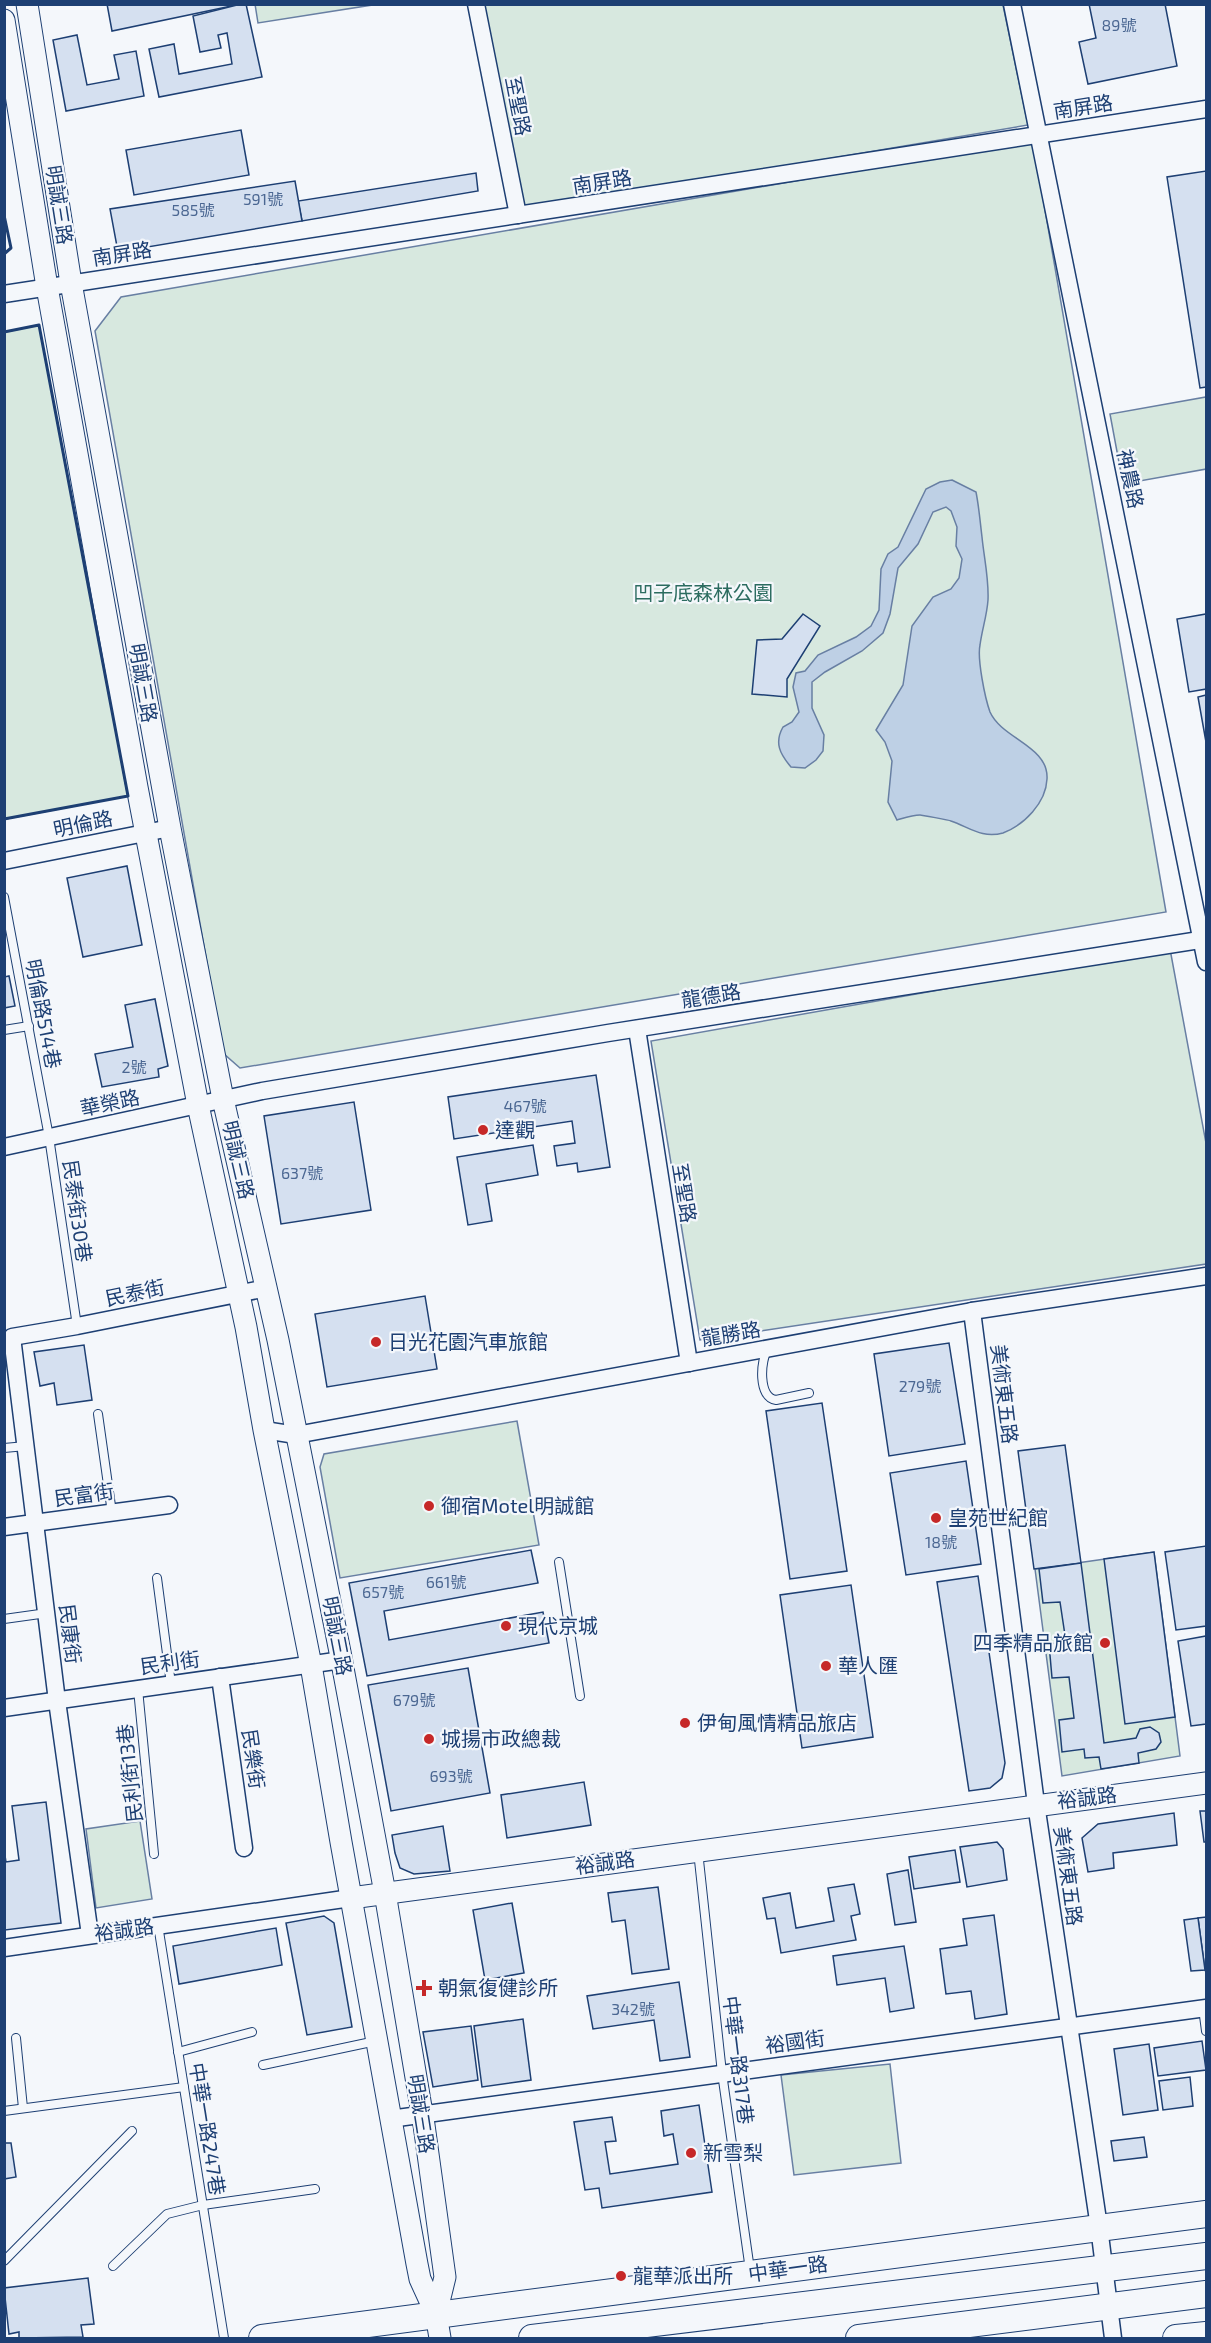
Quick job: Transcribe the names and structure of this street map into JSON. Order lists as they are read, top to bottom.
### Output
{
  "streets": {
    "main road": ["中華一路"],
    "street": [
      "至聖路",
      "南屏路",
      "明誠三路",
      "神農路",
      "明倫路",
      "龍德路",
      "華榮路",
      "民泰街",
      "龍勝路",
      "美術東五路",
      "民富街",
      "民康街",
      "民利街",
      "民樂街",
      "裕誠路",
      "裕國街"
    ],
    "lane": [
      "明倫路514巷",
      "民泰街30巷",
      "民利街13巷",
      "中華一路317巷",
      "中華一路247巷"
    ]
  },
  "crossings": [
    ["至聖路", "南屏路"],
    ["至聖路", "龍德路"],
    ["至聖路", "龍勝路"],
    ["南屏路", "明誠三路"],
    ["南屏路", "神農路"],
    ["明誠三路", "明倫路"],
    ["明誠三路", "龍德路"],
    ["明誠三路", "華榮路"],
    ["明誠三路", "民泰街"],
    ["明誠三路", "龍勝路"],
    ["明誠三路", "民利街"],
    ["明誠三路", "裕誠路"],
    ["明誠三路", "裕國街"],
    ["明誠三路", "中華一路"],
    ["神農路", "龍德路"],
    ["龍德路", "華榮路"],
    ["明倫路514巷", "華榮路"],
    ["明倫路514巷", "民泰街30巷"],
    ["華榮路", "民泰街30巷"],
    ["民泰街30巷", "民泰街"],
    ["民泰街", "民康街"],
    ["龍勝路", "美術東五路"],
    ["美術東五路", "裕誠路"],
    ["美術東五路", "裕國街"],
    ["美術東五路", "中華一路"],
    ["民富街", "民康街"],
    ["民康街", "民利街"],
    ["民康街", "裕誠路"],
    ["民利街", "民樂街"],
    ["民利街", "民利街13巷"],
    ["裕誠路", "中華一路317巷"],
    ["裕誠路", "中華一路247巷"],
    ["裕國街", "中華一路317巷"],
    ["中華一路317巷", "中華一路"]
  ],
  "parks": ["凹子底森林公園"],
  "places": {
    "other": [
      "達觀",
      "日光花園汽車旅館",
      "御宿Motel明誠館",
      "皇苑世紀館",
      "現代京城",
      "四季精品旅館",
      "華人匯",
      "伊甸風情精品旅店",
      "城揚市政總裁",
      "新雪梨",
      "龍華派出所"
    ],
    "health": ["朝氣復健診所"]
  },
  "house_numbers": [
    "89號",
    "591號",
    "585號",
    "2號",
    "467號",
    "637號",
    "279號",
    "18號",
    "661號",
    "657號",
    "679號",
    "693號",
    "342號"
  ]
}
